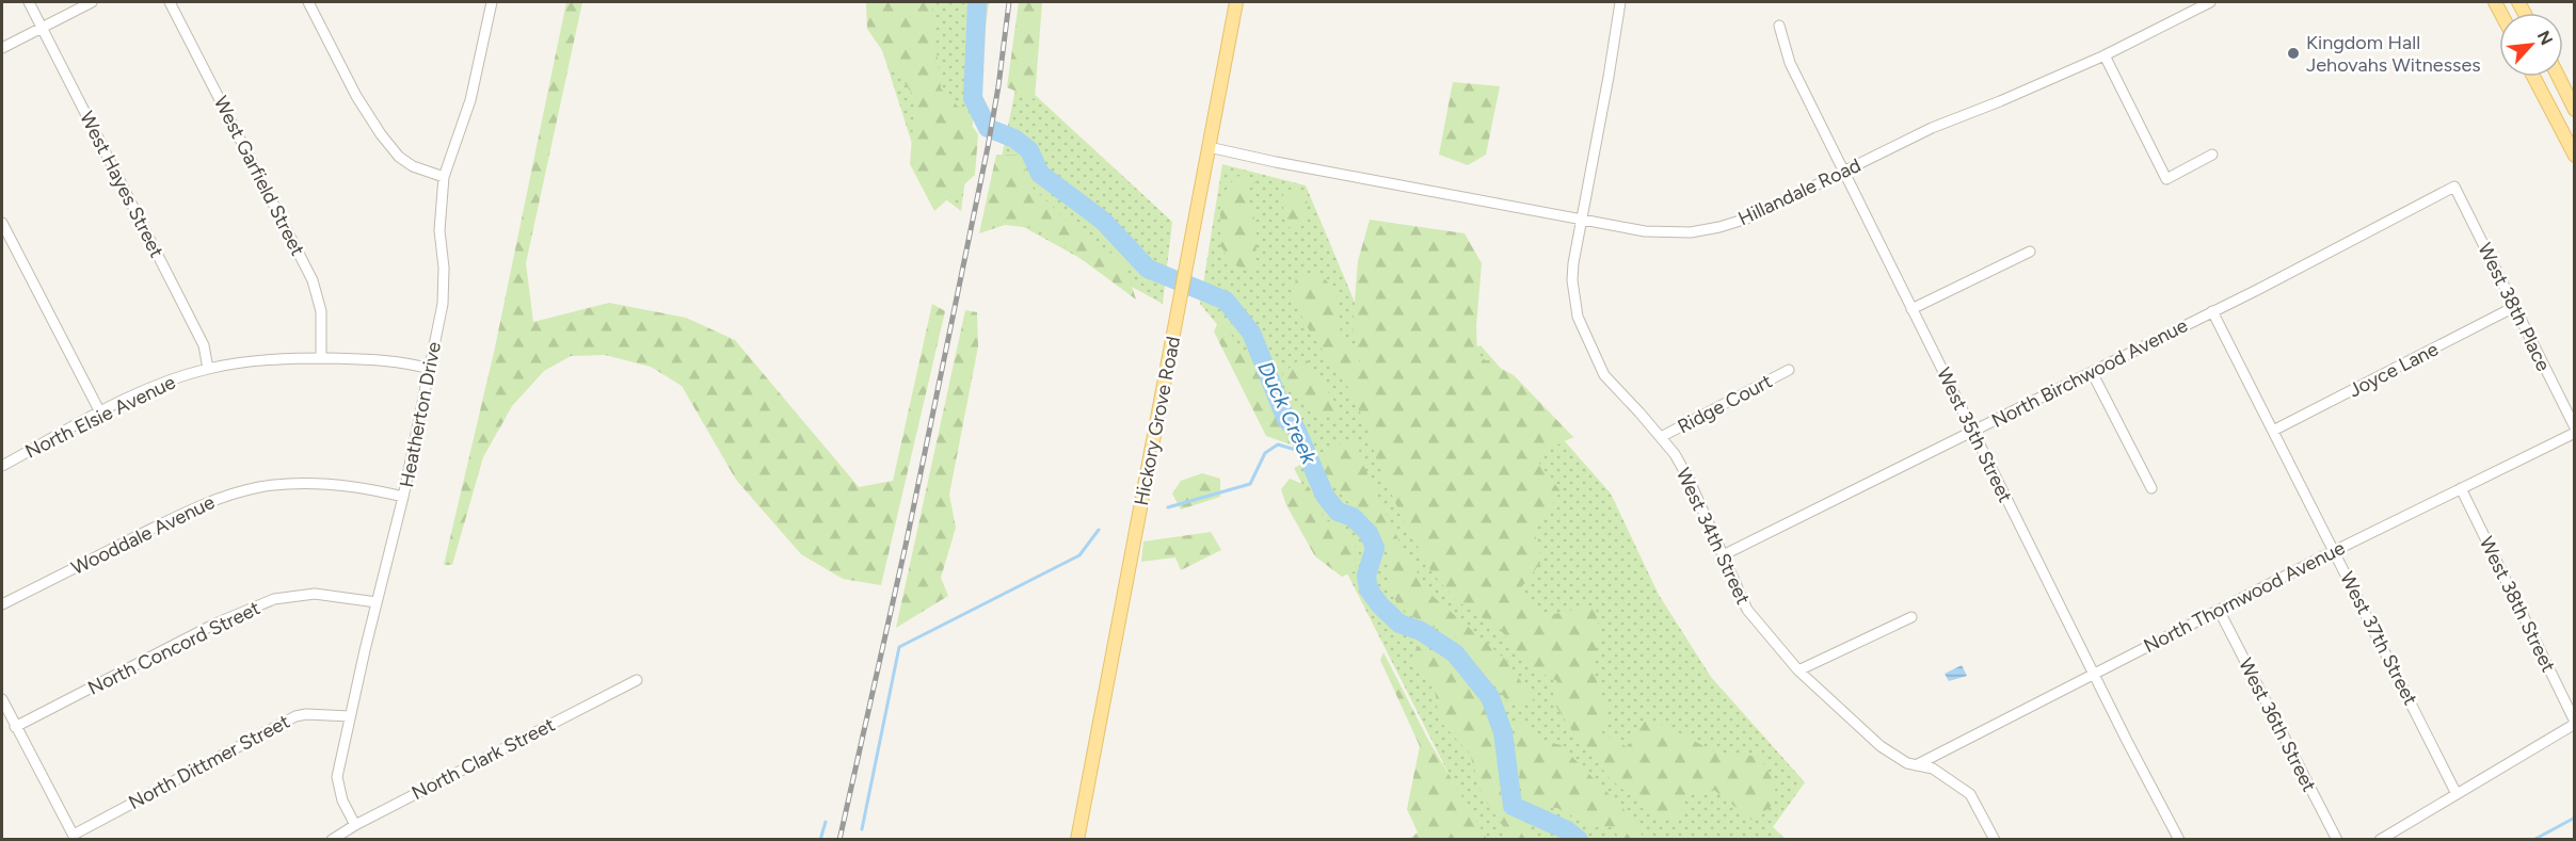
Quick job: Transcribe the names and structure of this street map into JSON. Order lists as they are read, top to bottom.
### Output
{
  "streets": {
    "main road": ["Hickory Grove Road"],
    "street": [
      "West Garfield Street",
      "West Hayes Street",
      "Hillandale Road",
      "West 38th Place",
      "Joyce Lane",
      "North Birchwood Avenue",
      "Ridge Court",
      "Heatherton Drive",
      "North Elsie Avenue",
      "West 35th Street",
      "Wooddale Avenue",
      "West 34th Street",
      "North Thornwood Avenue",
      "West 38th Street",
      "West 37th Street",
      "North Concord Street",
      "West 36th Street",
      "North Clark Street",
      "North Dittmer Street"
    ]
  },
  "crossings": [
    ["West Garfield Street", "North Elsie Avenue"],
    ["West Hayes Street", "North Elsie Avenue"],
    ["Hillandale Road", "Hickory Grove Road"],
    ["Hillandale Road", "West 35th Street"],
    ["Hillandale Road", "West 34th Street"],
    ["West 38th Place", "Joyce Lane"],
    ["West 38th Place", "North Birchwood Avenue"],
    ["Joyce Lane", "West 37th Street"],
    ["North Birchwood Avenue", "West 35th Street"],
    ["North Birchwood Avenue", "West 34th Street"],
    ["North Birchwood Avenue", "West 37th Street"],
    ["Ridge Court", "West 34th Street"],
    ["Heatherton Drive", "North Elsie Avenue"],
    ["Heatherton Drive", "Wooddale Avenue"],
    ["Heatherton Drive", "North Concord Street"],
    ["Heatherton Drive", "North Clark Street"],
    ["Heatherton Drive", "North Dittmer Street"],
    ["West 35th Street", "North Thornwood Avenue"],
    ["West 34th Street", "North Thornwood Avenue"],
    ["North Thornwood Avenue", "West 38th Street"],
    ["North Thornwood Avenue", "West 37th Street"],
    ["North Thornwood Avenue", "West 36th Street"]
  ],
  "water": ["Duck Creek"],
  "places": ["Kingdom Hall Jehovahs Witnesses"],
  "north": "top right"
}
